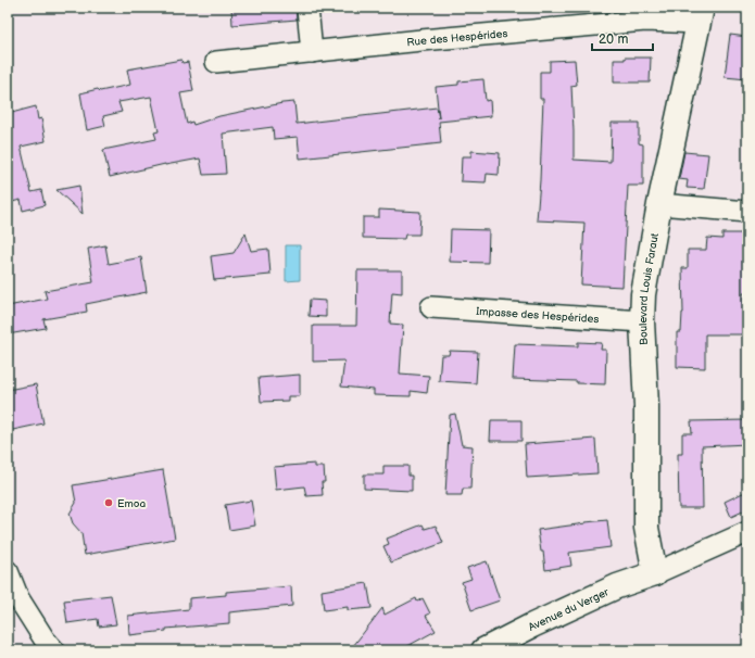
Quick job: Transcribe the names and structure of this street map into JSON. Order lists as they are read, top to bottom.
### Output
{
  "streets": {
    "street": [
      "Rue des Hespérides",
      "Boulevard Louis Faraut",
      "Impasse des Hespérides",
      "Avenue du Verger"
    ]
  },
  "crossings": [
    ["Rue des Hespérides", "Boulevard Louis Faraut"],
    ["Boulevard Louis Faraut", "Impasse des Hespérides"],
    ["Boulevard Louis Faraut", "Avenue du Verger"]
  ],
  "places": ["Emoa"],
  "scale_bar": "20 m"
}
